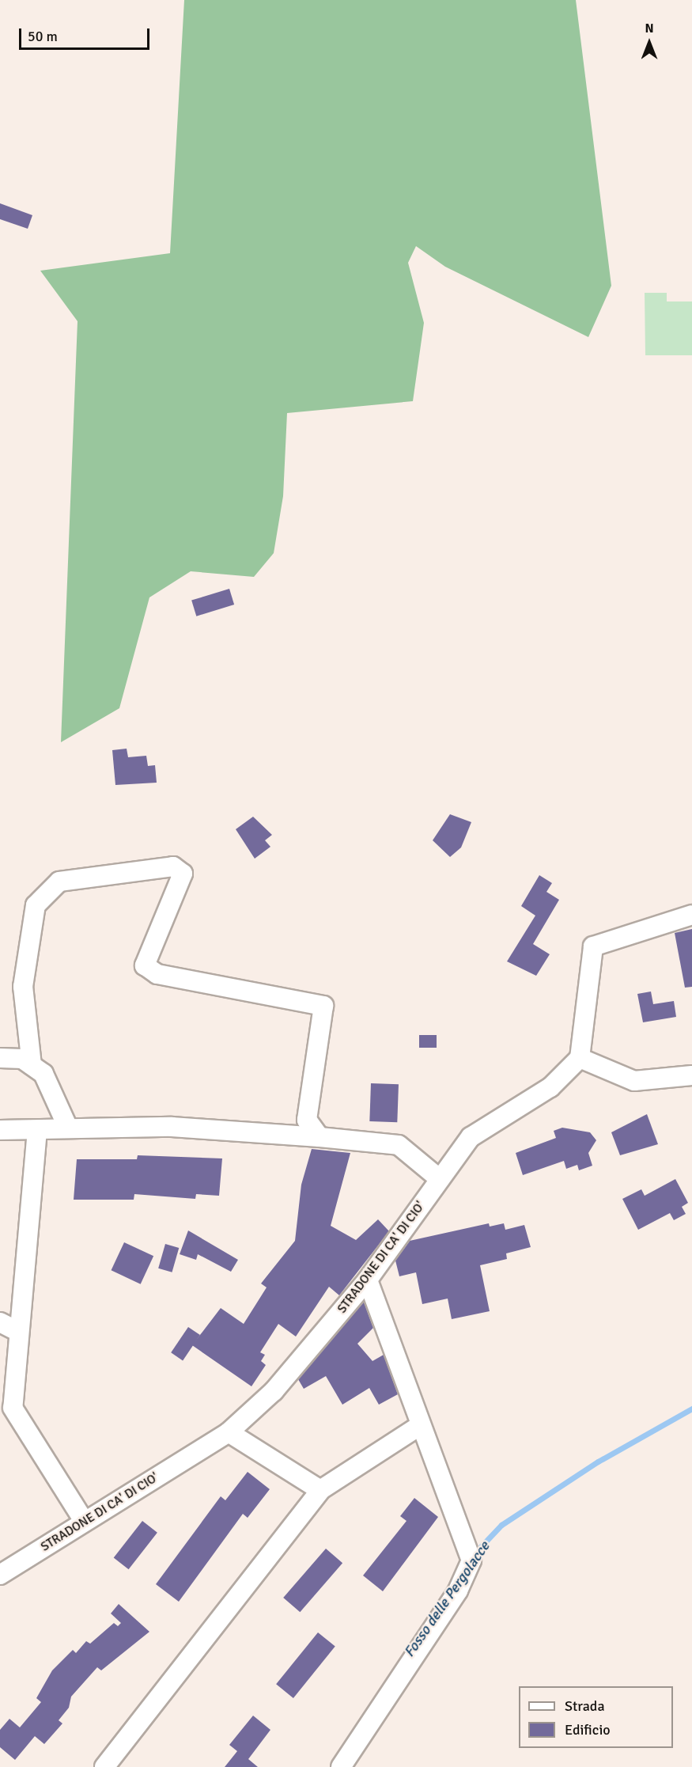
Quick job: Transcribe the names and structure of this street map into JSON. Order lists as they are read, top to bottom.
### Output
{
  "streets": {
    "street": ["STRADONE DI CA' DI CIO'"]
  },
  "water": ["Fosso delle Pergolacce"],
  "legend": ["Strada", "Edificio"],
  "scale_bar": "50 m",
  "north": "top"
}
